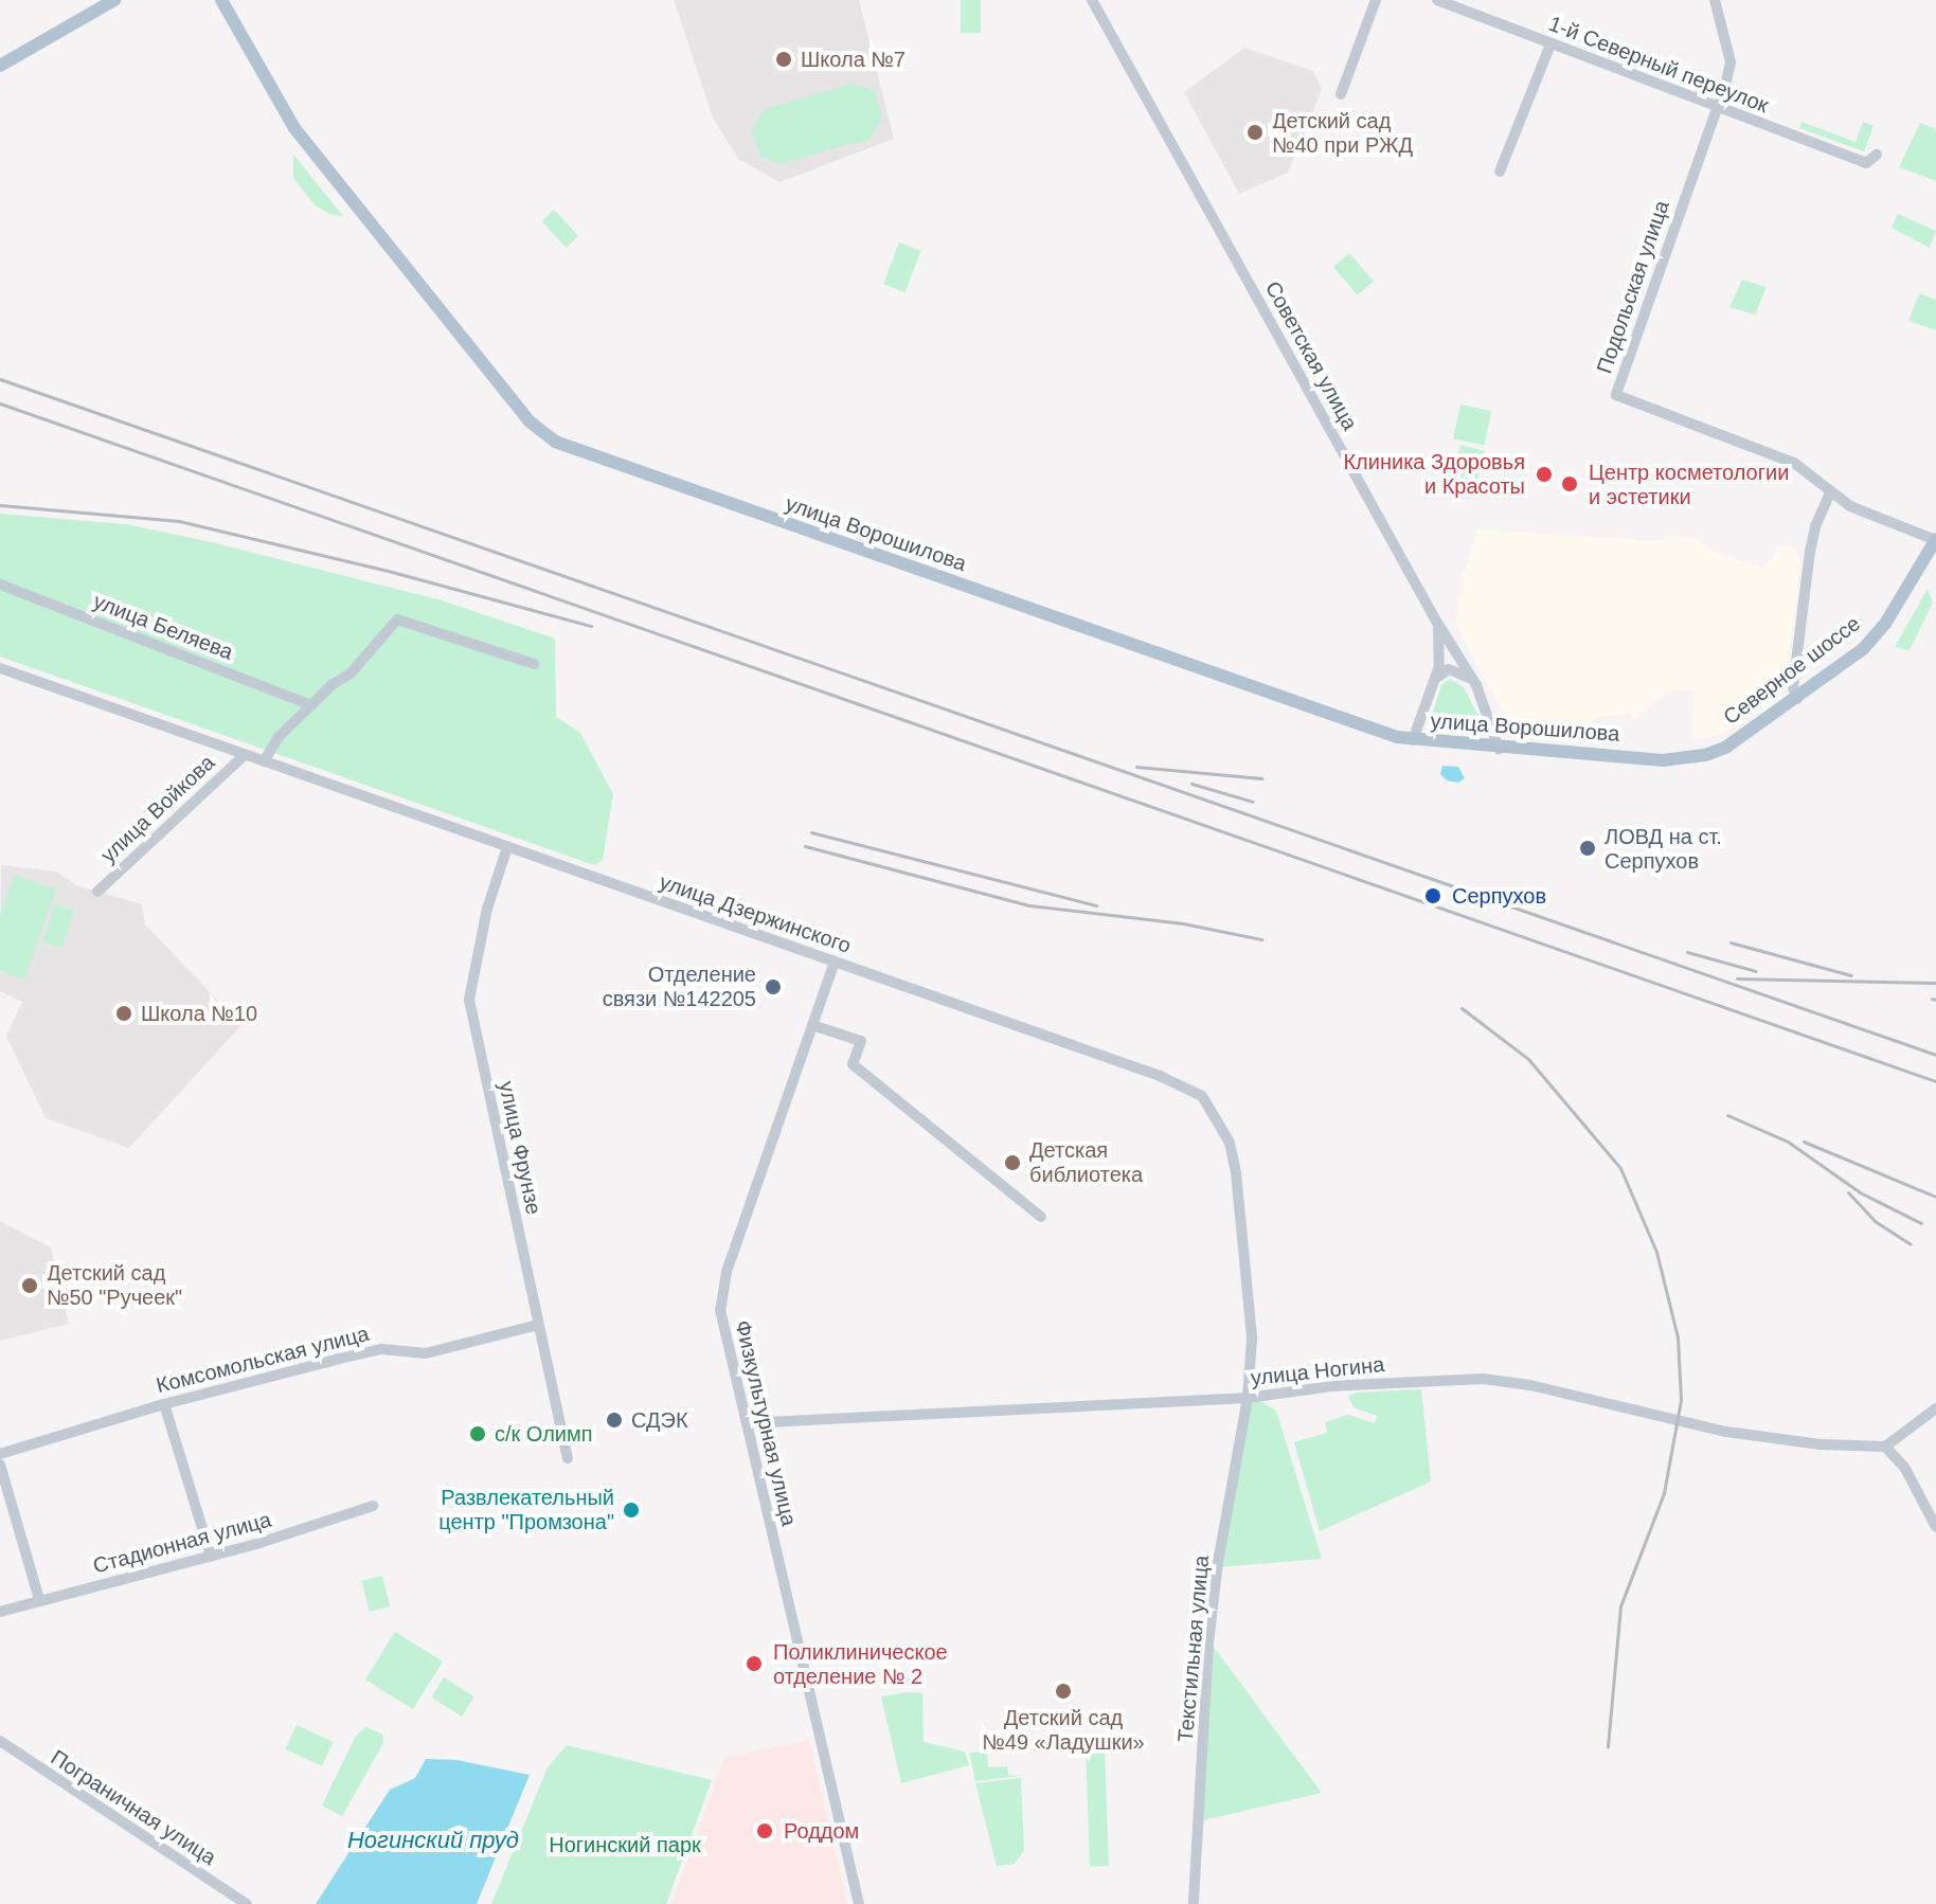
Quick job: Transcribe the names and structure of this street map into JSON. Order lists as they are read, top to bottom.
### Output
{
  "streets": {
    "main road": ["улица Ворошилова", "Северное шоссе"],
    "street": [
      "1-й Северный переулок",
      "Подольская улица",
      "Советская улица",
      "улица Беляева",
      "улица Войкова",
      "улица Дзержинского",
      "улица Фрунзе",
      "Комсомольская улица",
      "улица Ногина",
      "Физкультурная улица",
      "Стадионная улица",
      "Текстильная улица",
      "Пограничная улица"
    ]
  },
  "crossings": [
    ["1-й Северный переулок", "Подольская улица"],
    ["Подольская улица", "Северное шоссе"],
    ["Советская улица", "улица Ворошилова"],
    ["улица Ворошилова", "Северное шоссе"],
    ["улица Войкова", "улица Дзержинского"],
    ["улица Дзержинского", "улица Фрунзе"],
    ["улица Дзержинского", "улица Ногина"],
    ["улица Дзержинского", "Физкультурная улица"],
    ["улица Дзержинского", "Текстильная улица"],
    ["улица Фрунзе", "Комсомольская улица"],
    ["улица Ногина", "Физкультурная улица"],
    ["улица Ногина", "Текстильная улица"]
  ],
  "water": ["Ногинский пруд"],
  "parks": ["Ногинский парк"],
  "places": [
    "Школа №7",
    "Детский сад №40 при РЖД",
    "Клиника Здоровья и Красоты",
    "Центр косметологии и эстетики",
    "ЛОВД на ст. Серпухов",
    "Серпухов",
    "Отделение связи №142205",
    "Школа №10",
    "Детская библиотека",
    "Детский сад №50 \"Ручеек\"",
    "СДЭК",
    "с/к Олимп",
    "Развлекательный центр \"Промзона\"",
    "Поликлиническое отделение № 2",
    "Детский сад №49 «Ладушки»",
    "Роддом"
  ]
}
